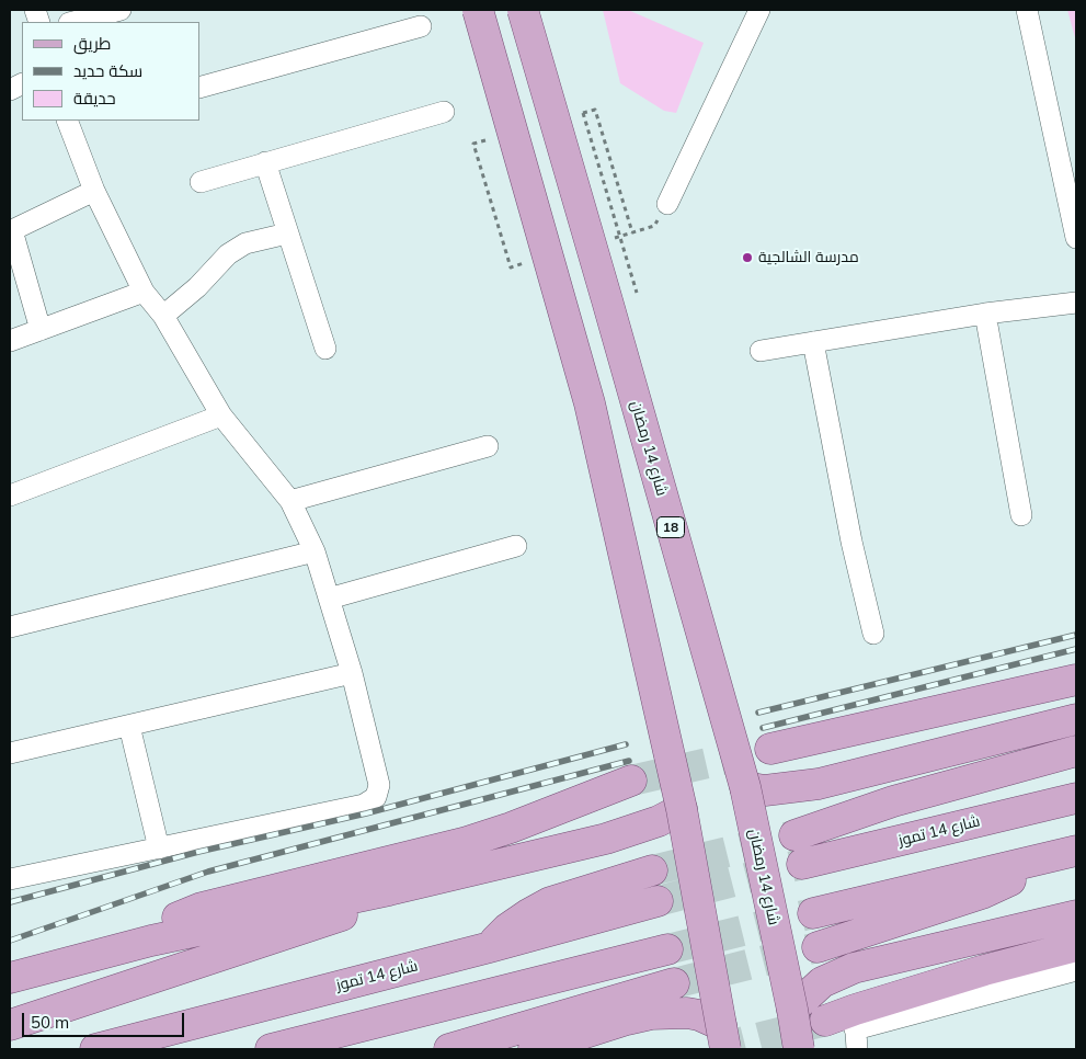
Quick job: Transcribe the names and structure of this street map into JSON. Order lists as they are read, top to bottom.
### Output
{
  "streets": {
    "main road": ["شارع 14 رمضان", "18", "شارع 14 تموز"]
  },
  "places": ["مدرسة الشالجية"],
  "legend": ["طريق", "سكة حديد", "حديقة"],
  "scale_bar": "50 m"
}
